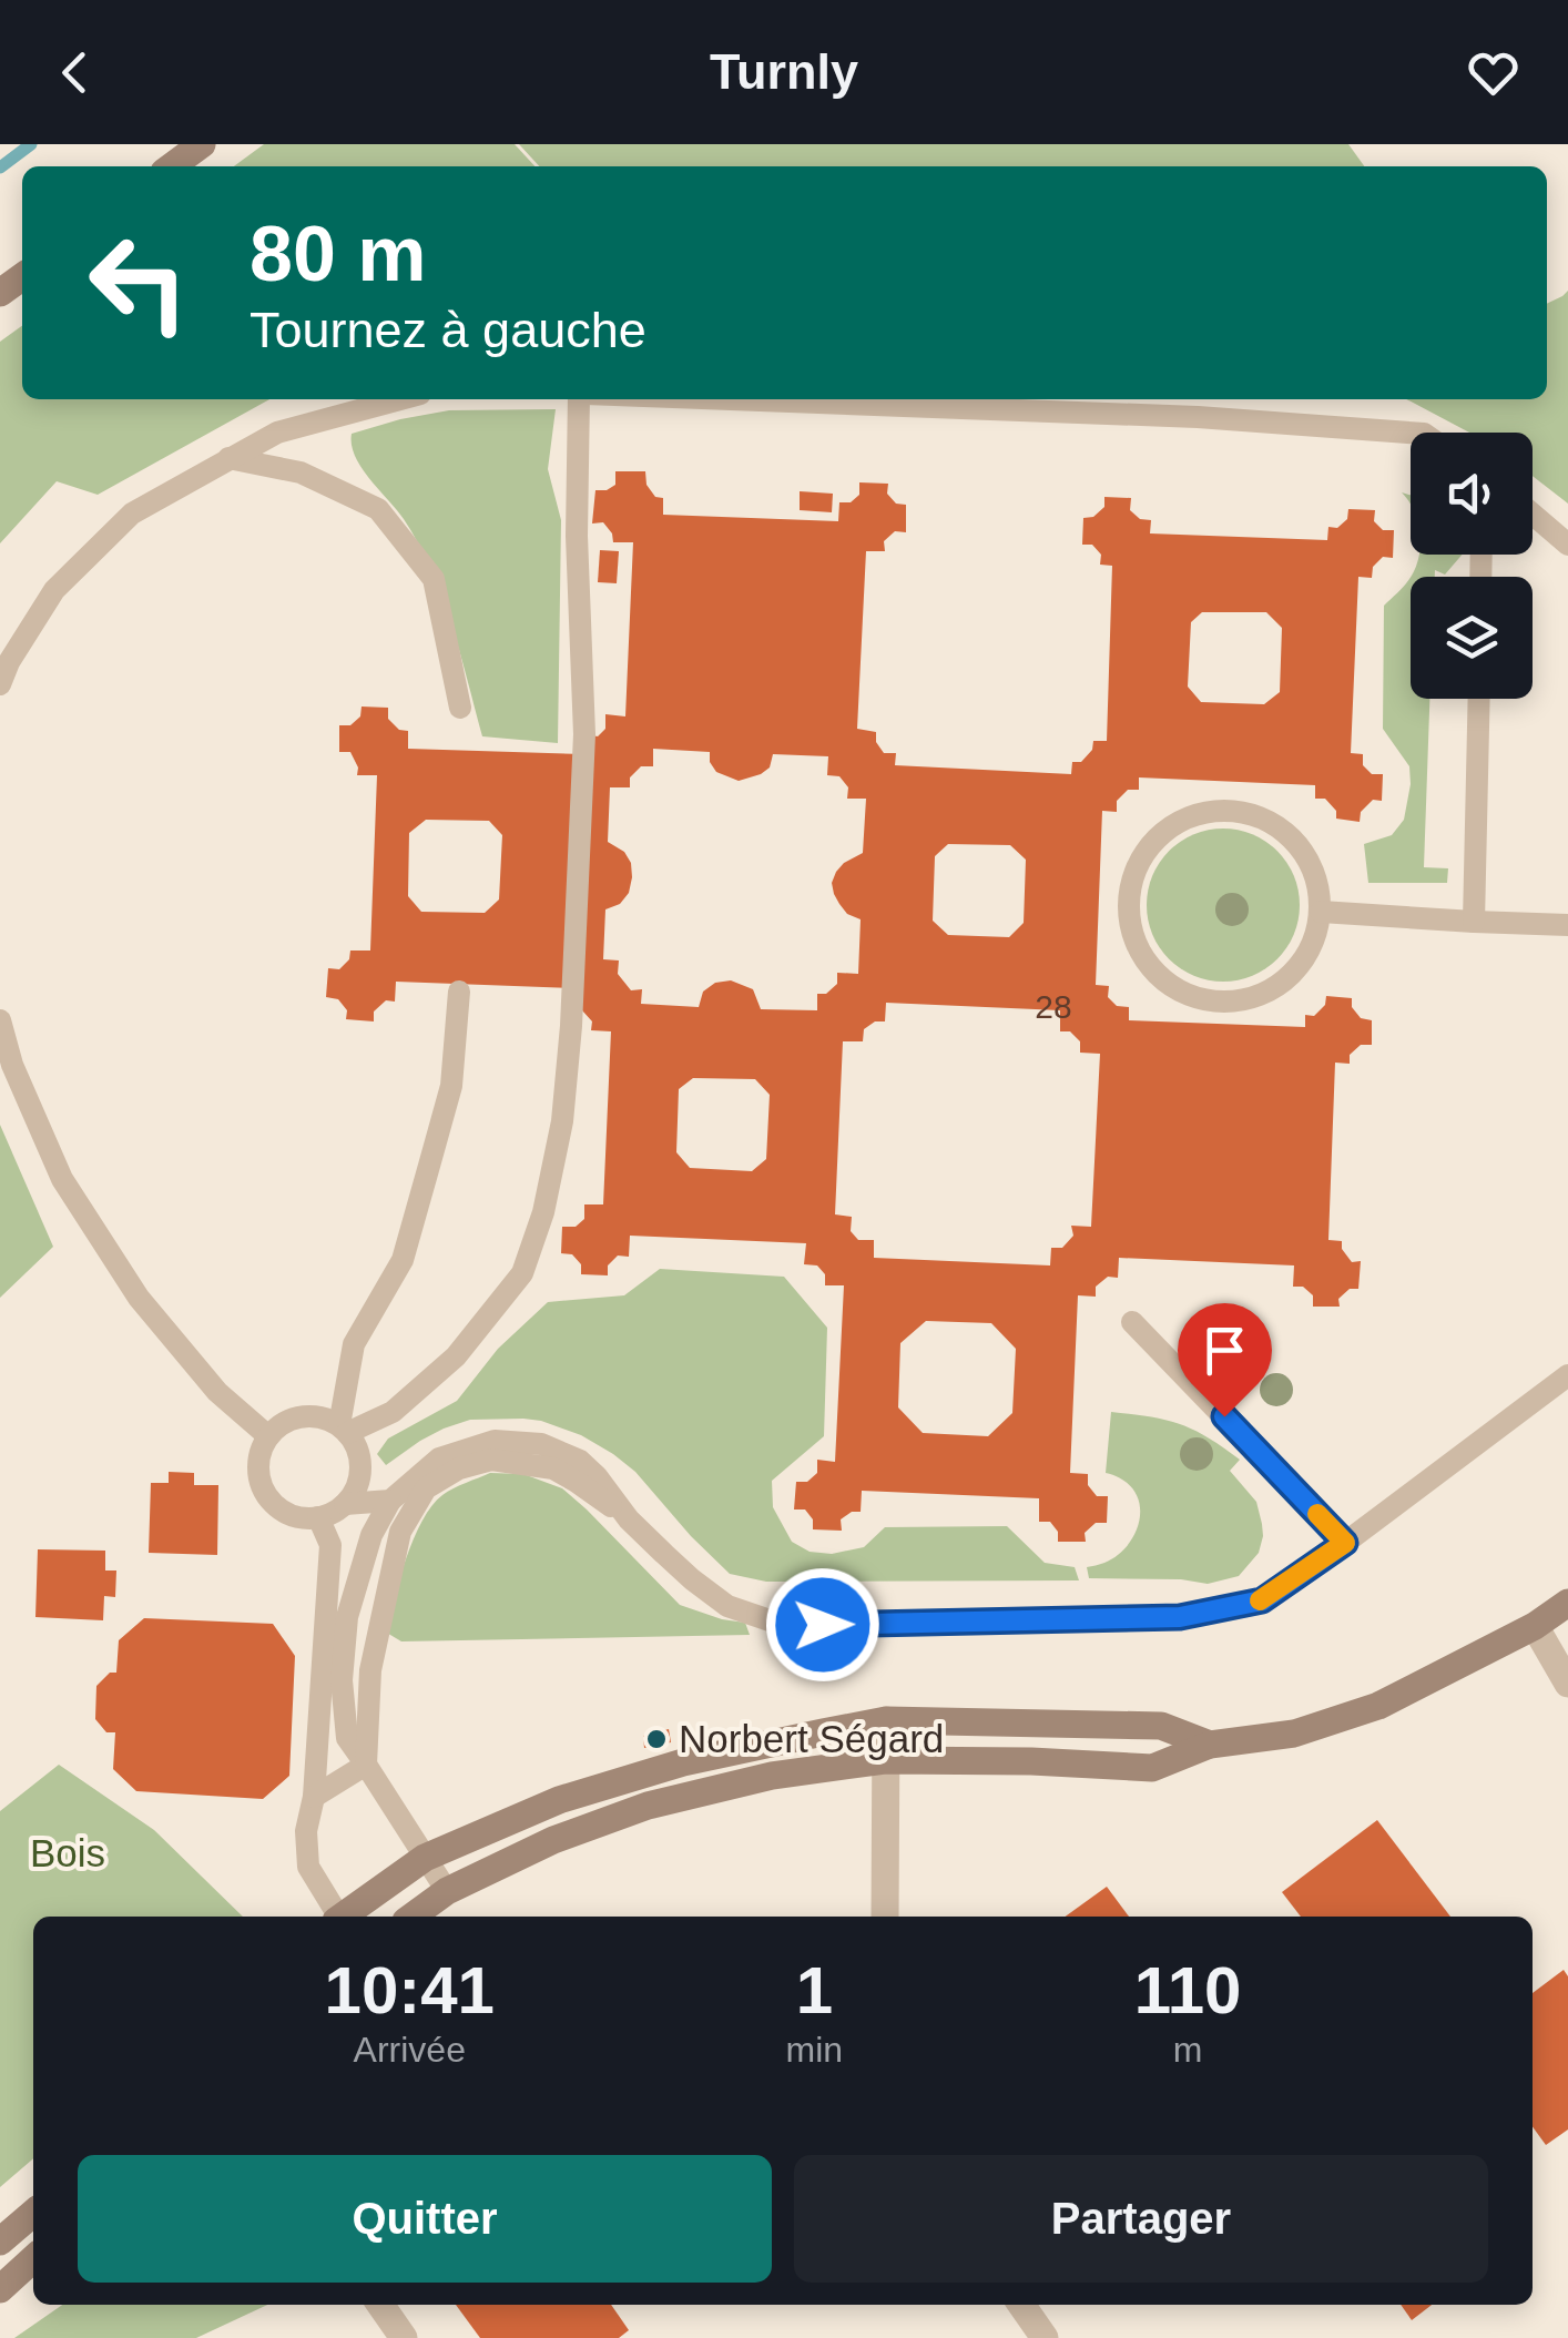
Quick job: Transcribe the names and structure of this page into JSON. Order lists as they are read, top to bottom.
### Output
{
  "parks": ["Bois"],
  "places": ["Norbert Ségard"],
  "house_numbers": ["28"],
  "page": {
    "header": "Turnly",
    "turn": ["80 m", "Tournez à gauche"],
    "eta": [
      "10:41",
      "Arrivée",
      "1",
      "min",
      "110",
      "m"
    ],
    "buttons": ["Quitter", "Partager"]
  }
}
